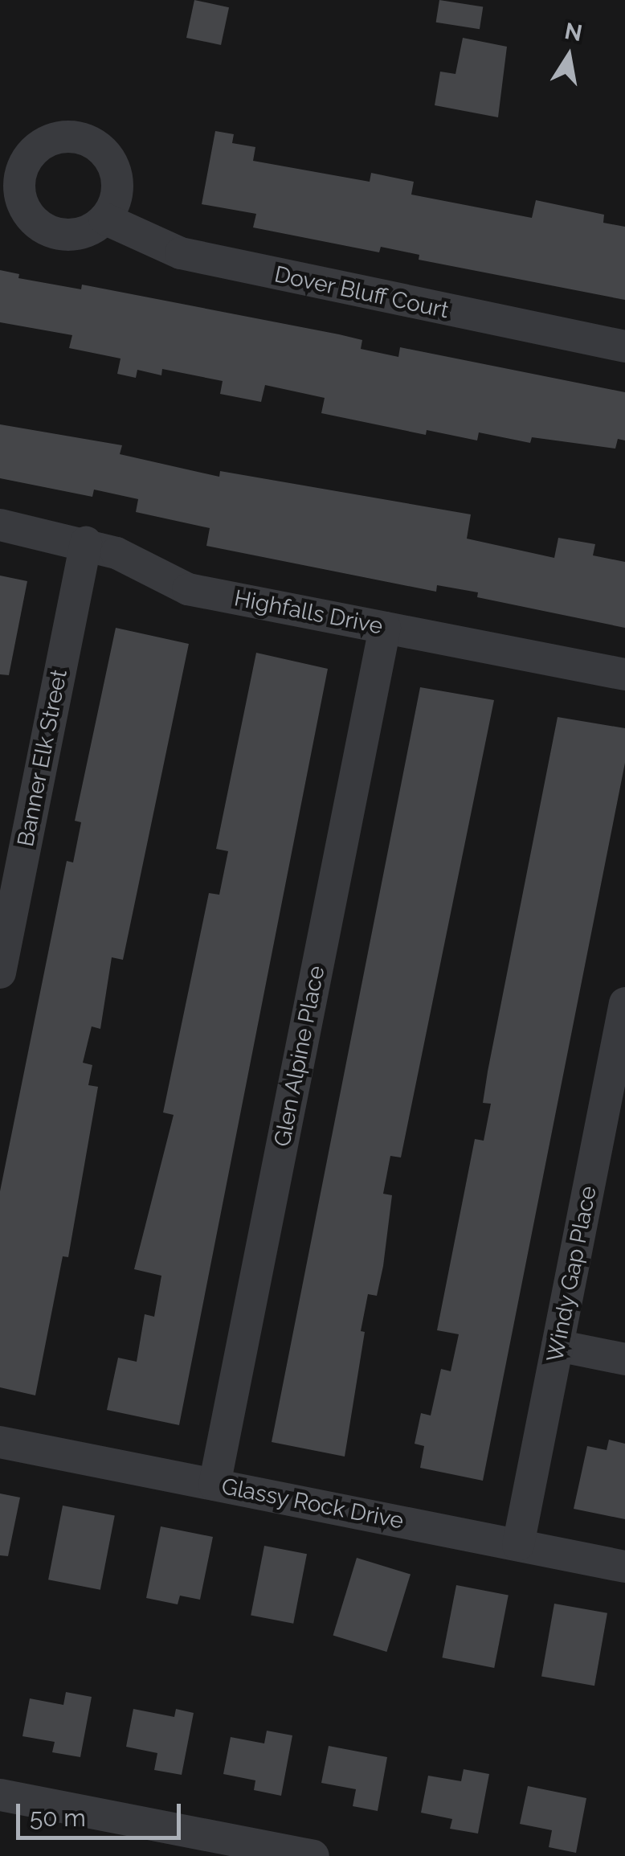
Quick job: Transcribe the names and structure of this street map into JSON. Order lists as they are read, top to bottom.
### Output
{
  "streets": {
    "street": [
      "Dover Bluff Court",
      "Highfalls Drive",
      "Banner Elk Street",
      "Glen Alpine Place",
      "Windy Gap Place",
      "Glassy Rock Drive"
    ]
  },
  "crossings": [
    ["Highfalls Drive", "Banner Elk Street"],
    ["Highfalls Drive", "Glen Alpine Place"],
    ["Glen Alpine Place", "Glassy Rock Drive"],
    ["Windy Gap Place", "Glassy Rock Drive"]
  ],
  "scale_bar": "50 m",
  "north": "top"
}
